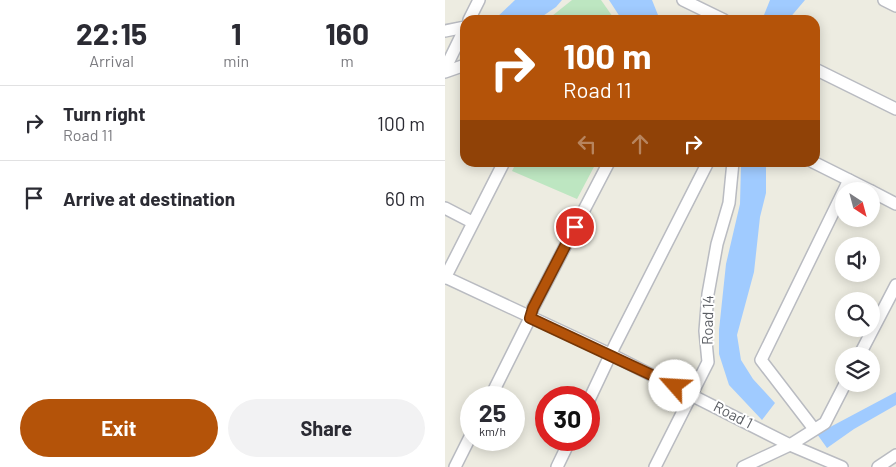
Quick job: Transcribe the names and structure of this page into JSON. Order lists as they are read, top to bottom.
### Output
{
  "streets": {
    "street": ["Road 14", "Road 1"]
  },
  "crossings": [
    ["Road 14", "Road 1"]
  ],
  "north": "bottom right",
  "page": {
    "eta": [
      "22:15",
      "Arrival",
      "1",
      "min",
      "160",
      "m"
    ],
    "turn": ["100 m", "Road 11"],
    "list": [
      {
        "name": "Turn right",
        "note": "Road 11",
        "value": "100 m"
      },
      {
        "name": "Arrive at destination",
        "value": "60 m"
      }
    ],
    "speed": "25 km/h",
    "limit": "30",
    "buttons": ["Exit", "Share"]
  }
}
